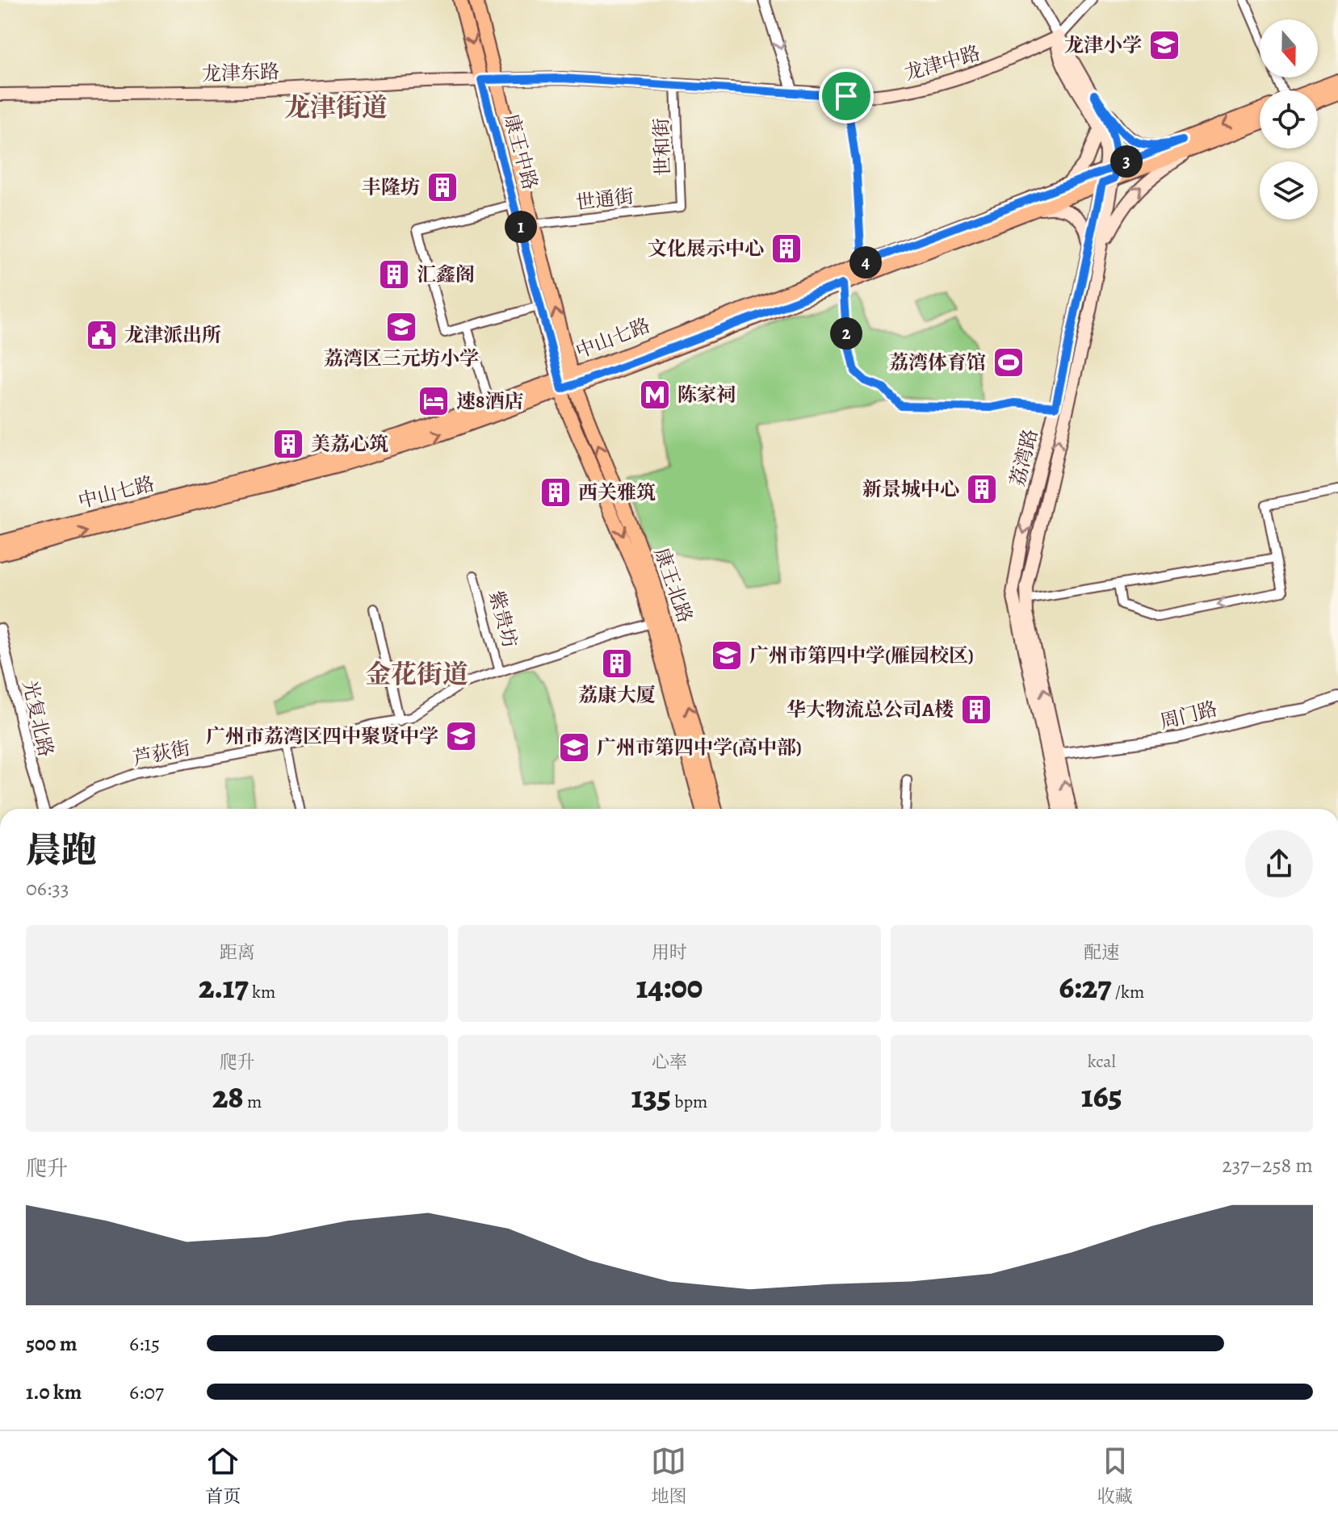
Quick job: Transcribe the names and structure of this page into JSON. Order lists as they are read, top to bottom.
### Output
{
  "streets": {
    "main road": [
      "龙津中路",
      "龙津东路",
      "康王中路",
      "中山七路",
      "荔湾路",
      "康王北路"
    ],
    "street": [
      "世和街",
      "世通街",
      "紫贵坊",
      "周门路",
      "光复北路",
      "芦荻街"
    ]
  },
  "crossings": [
    ["龙津中路", "龙津东路"],
    ["龙津中路", "世和街"],
    ["龙津中路", "康王中路"],
    ["龙津中路", "荔湾路"],
    ["龙津东路", "康王中路"],
    ["世和街", "世通街"],
    ["康王中路", "世通街"],
    ["康王中路", "中山七路"],
    ["康王中路", "康王北路"],
    ["中山七路", "荔湾路"],
    ["中山七路", "康王北路"],
    ["荔湾路", "周门路"],
    ["康王北路", "芦荻街"],
    ["紫贵坊", "芦荻街"]
  ],
  "districts": ["龙津街道", "金花街道"],
  "places": {
    "school or university": [
      "龙津小学",
      "荔湾区三元坊小学",
      "广州市第四中学(雁园校区)",
      "广州市荔湾区四中聚贤中学",
      "广州市第四中学(高中部)"
    ],
    "building": [
      "丰隆坊",
      "文化展示中心",
      "汇鑫阁",
      "美荔心筑",
      "新景城中心",
      "西关雅筑",
      "荔康大厦",
      "华大物流总公司A楼"
    ],
    "public building": ["龙津派出所"],
    "sports": ["荔湾体育馆"],
    "metro station": ["陈家祠"],
    "hotel": ["速8酒店"]
  },
  "north": "bottom",
  "page": {
    "pins": [
      "3",
      "1",
      "4",
      "2"
    ],
    "heading": ["晨跑", "06:33"],
    "stats": [
      ["距离", "2.17 km"],
      ["用时", "14:00"],
      ["配速", "6:27 /km"],
      ["爬升", "28 m"],
      ["心率", "135 bpm"],
      ["kcal", "165"]
    ],
    "chart": ["爬升", "237–258 m"],
    "list": [
      {
        "name": "500 m",
        "note": "6:15"
      },
      {
        "name": "1.0 km",
        "note": "6:07"
      }
    ],
    "tabs": ["首页", "地图", "收藏"]
  }
}
